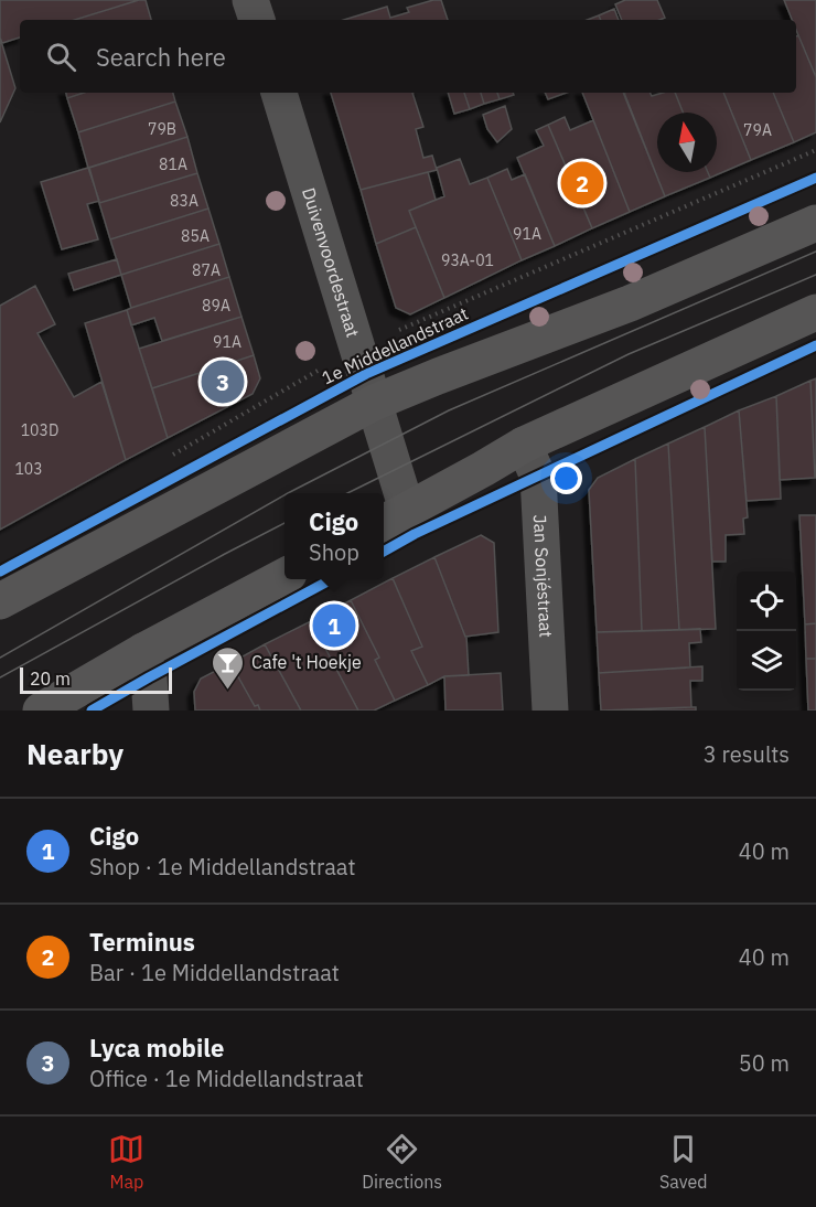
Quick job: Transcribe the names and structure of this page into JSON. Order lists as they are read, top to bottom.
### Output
{
  "streets": {
    "street": ["Duivenvoordestraat", "Jan Sonjéstraat"],
    "cycle path": ["1e Middellandstraat"]
  },
  "places": {
    "bar": ["Cafe 't Hoekje"]
  },
  "house_numbers": [
    "79B",
    "79A",
    "81A",
    "83A",
    "91A",
    "85A",
    "93A-01",
    "87A",
    "89A",
    "91A",
    "103D",
    "103"
  ],
  "scale_bar": "20 m",
  "north": "top",
  "page": {
    "search": "Search here",
    "pins": ["2", "3", "1"],
    "popup": ["Cigo", "Shop"],
    "scale": "20 m",
    "heading": ["Nearby", "3 results"],
    "list": [
      {
        "mark": "1",
        "name": "Cigo",
        "note": "Shop · 1e Middellandstraat",
        "value": "40 m"
      },
      {
        "mark": "2",
        "name": "Terminus",
        "note": "Bar · 1e Middellandstraat",
        "value": "40 m"
      },
      {
        "mark": "3",
        "name": "Lyca mobile",
        "note": "Office · 1e Middellandstraat",
        "value": "50 m"
      }
    ],
    "nav": ["Map", "Directions", "Saved"]
  }
}
